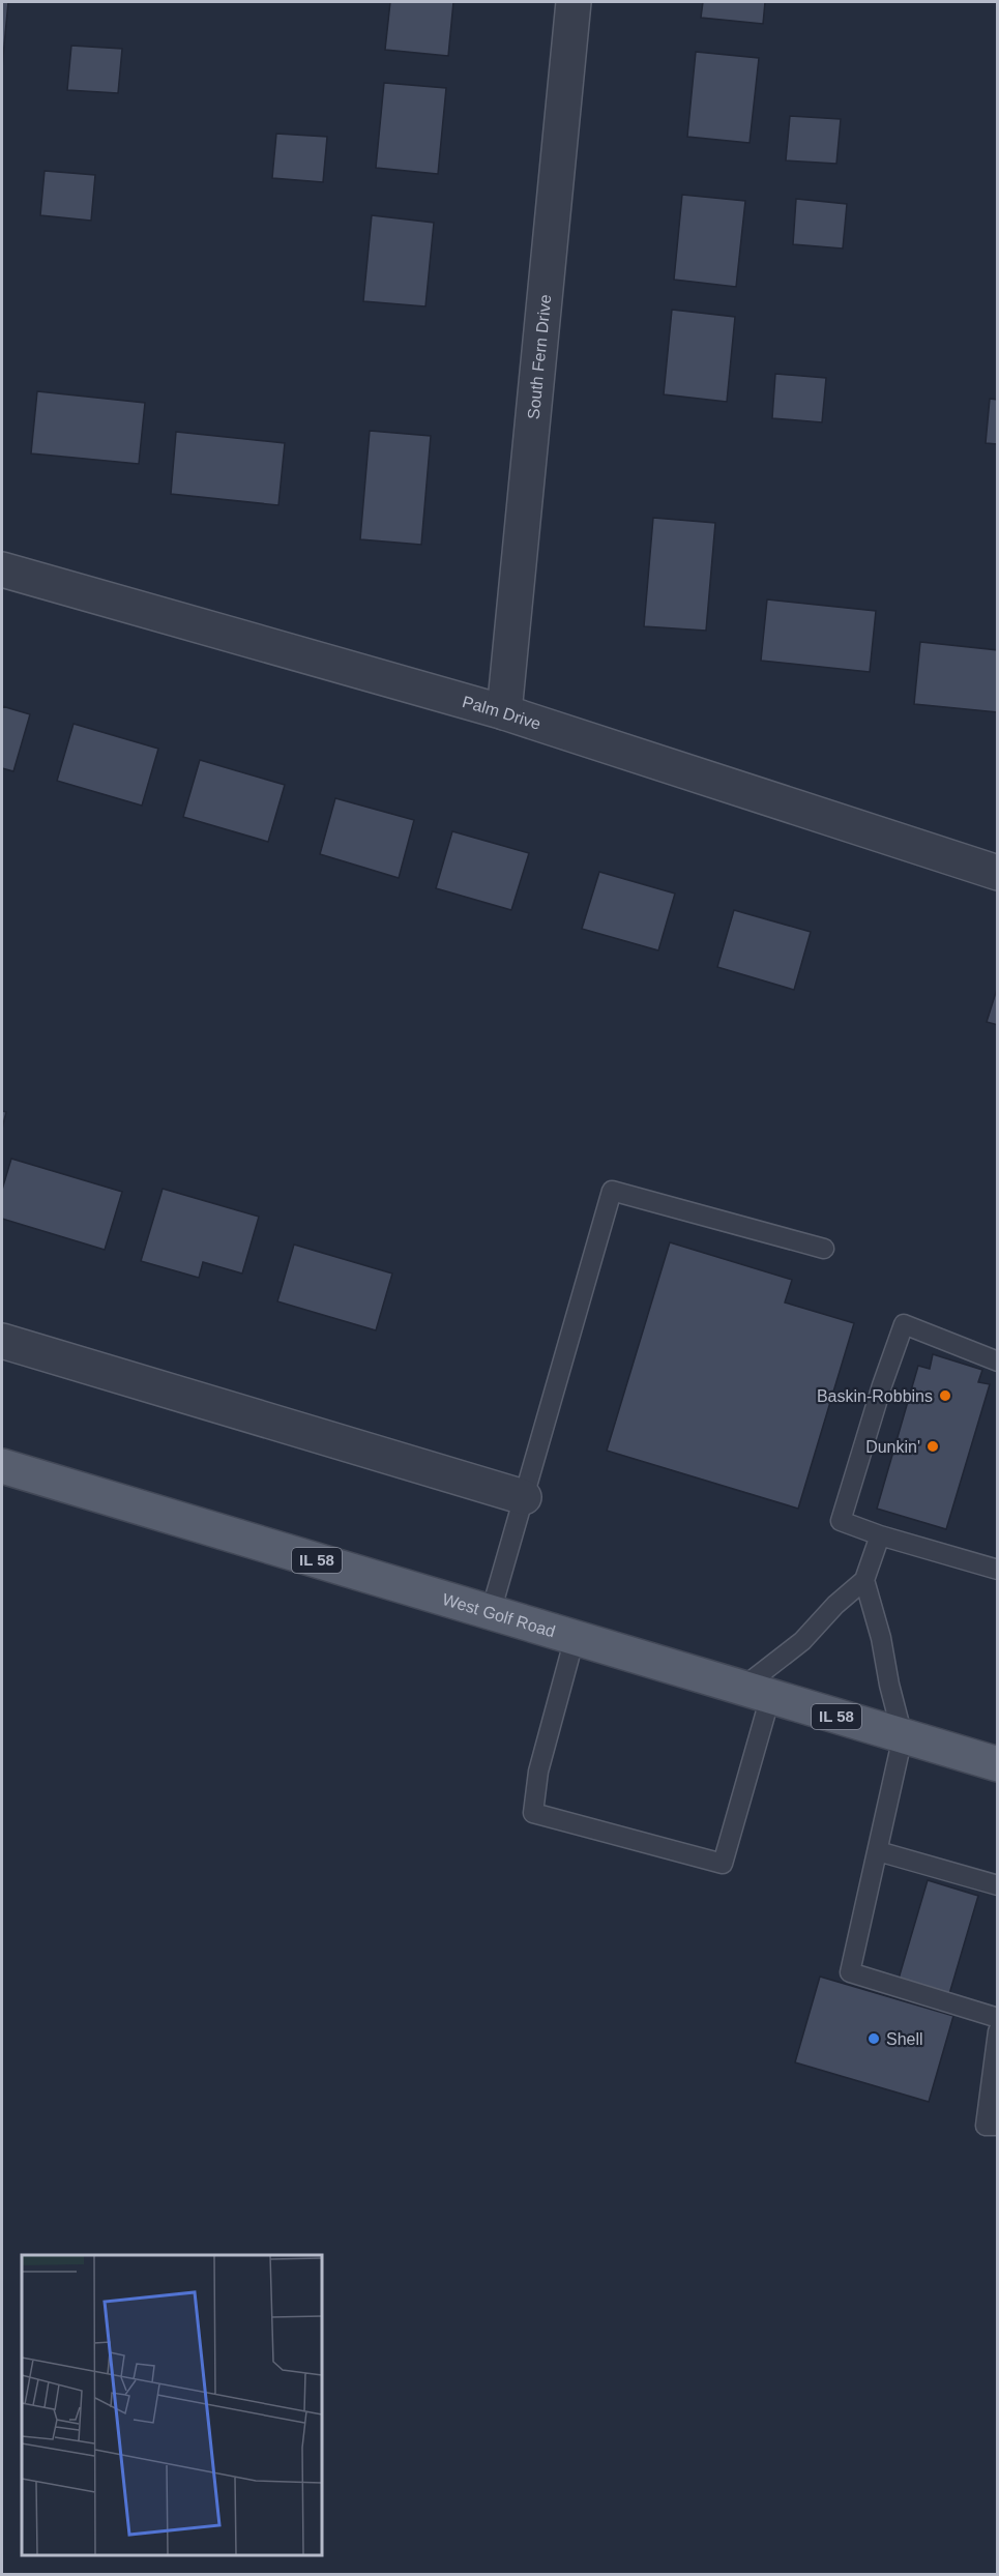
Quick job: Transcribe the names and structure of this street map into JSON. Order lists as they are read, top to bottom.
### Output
{
  "streets": {
    "main road": ["IL 58", "West Golf Road"],
    "street": ["South Fern Drive", "Palm Drive"]
  },
  "crossings": [
    ["South Fern Drive", "Palm Drive"]
  ],
  "places": ["Baskin-Robbins", "Dunkin'", "Shell"]
}
